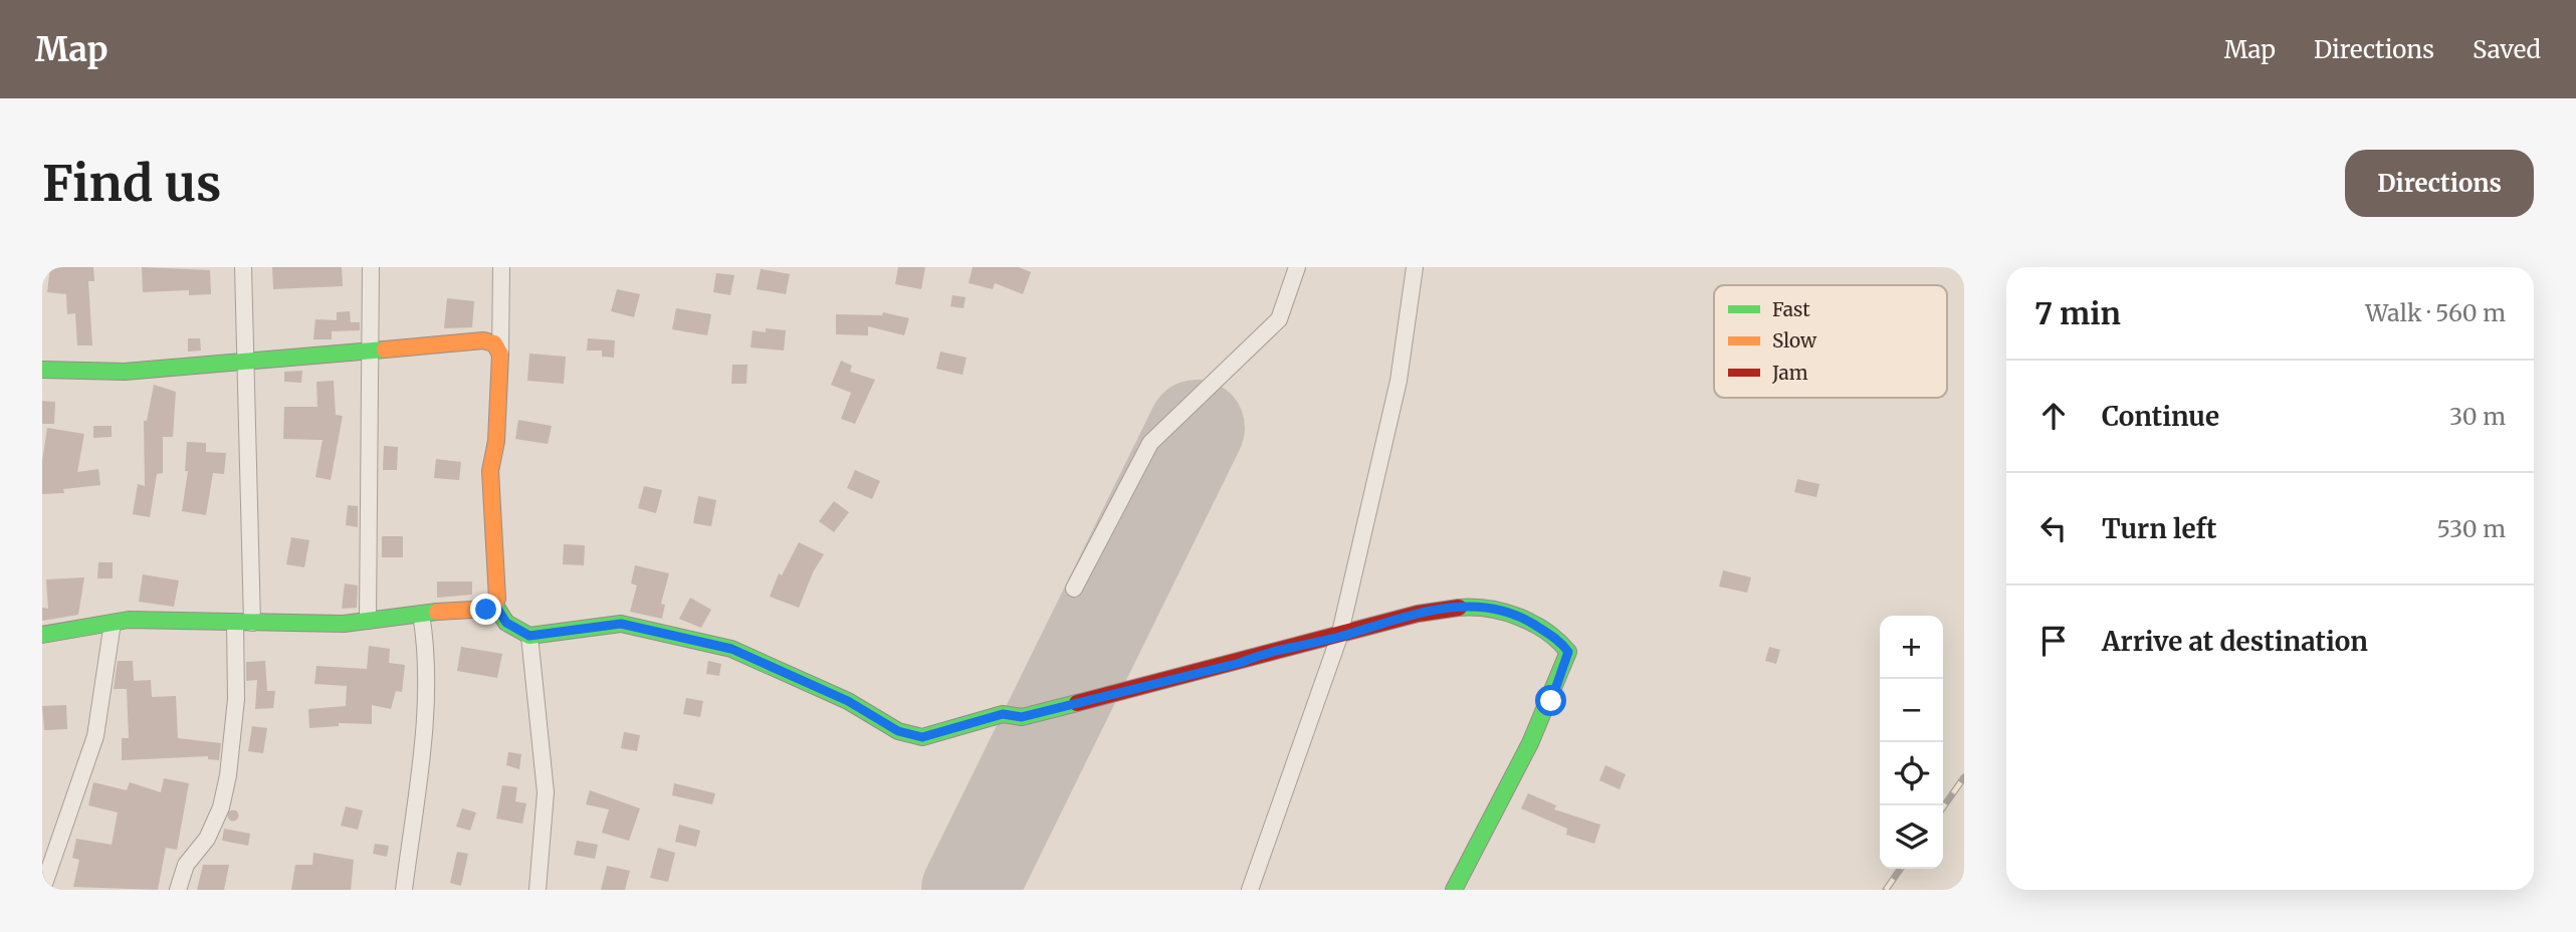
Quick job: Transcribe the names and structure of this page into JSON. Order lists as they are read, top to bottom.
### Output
{
  "legend": ["Fast", "Slow", "Jam"],
  "page": {
    "header": "Map",
    "nav": ["Map", "Directions", "Saved"],
    "buttons": "Directions",
    "title": "Find us",
    "heading": ["7 min", "Walk · 560 m"],
    "list": [
      ["Continue", "30 m"],
      ["Turn left", "530 m"],
      "Arrive at destination"
    ],
    "map_buttons": ["+", "−"]
  }
}
